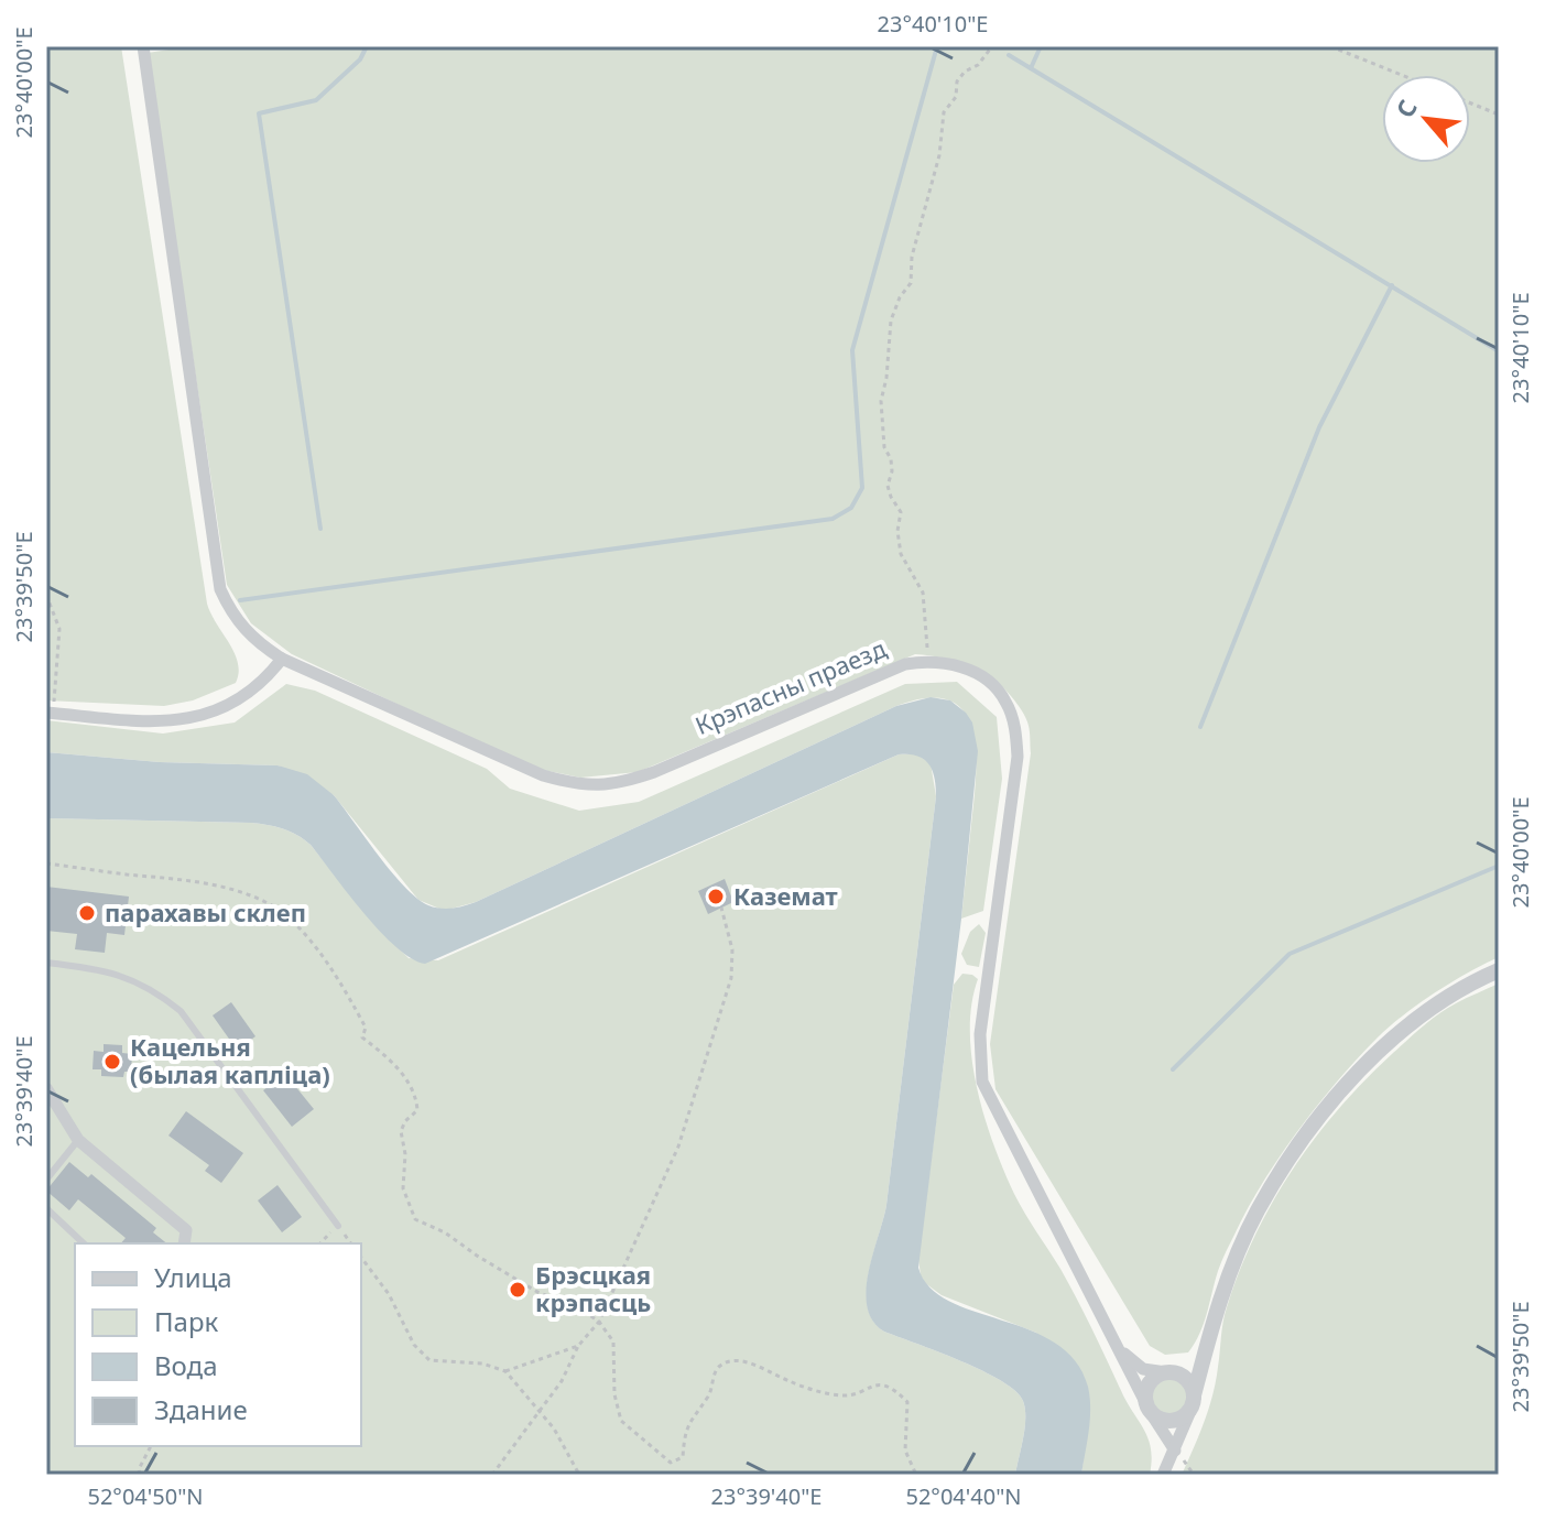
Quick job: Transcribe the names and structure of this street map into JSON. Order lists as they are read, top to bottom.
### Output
{
  "streets": {
    "street": ["Крэпасны праезд"]
  },
  "places": [
    "Каземат",
    "парахавы склеп",
    "Кацельня (былая капліца)",
    "Брэсцкая крэпасць"
  ],
  "legend": [
    "Улица",
    "Парк",
    "Вода",
    "Здание"
  ],
  "north": "top left",
  "coordinates": [
    "23°40'10\"E",
    "23°40'00\"E",
    "23°39'50\"E",
    "23°39'40\"E",
    "52°04'50\"N",
    "52°04'40\"N"
  ]
}
